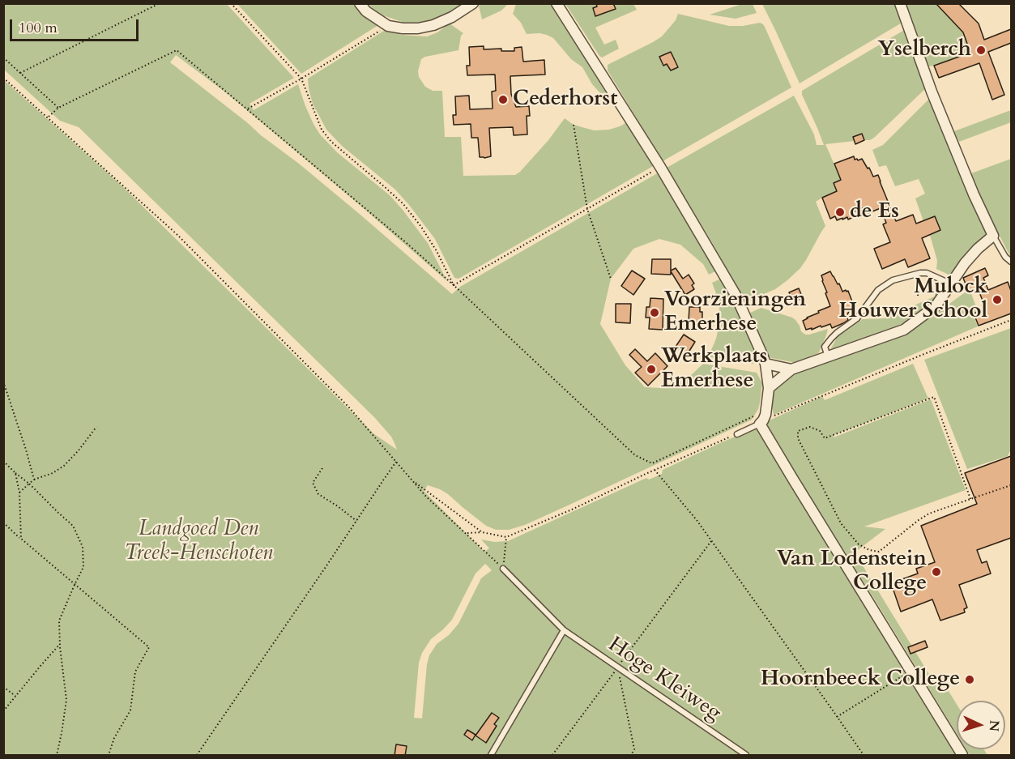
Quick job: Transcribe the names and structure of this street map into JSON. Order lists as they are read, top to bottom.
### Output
{
  "streets": {
    "lane": ["Hoge Kleiweg"]
  },
  "parks": ["Landgoed Den Treek-Henschoten"],
  "places": [
    "Yselberch",
    "Cederhorst",
    "de Es",
    "Mulock Houwer School",
    "Voorzieningen Emerhese",
    "Werkplaats Emerhese",
    "Van Lodenstein College",
    "Hoornbeeck College"
  ],
  "scale_bar": "100 m",
  "north": "right"
}
